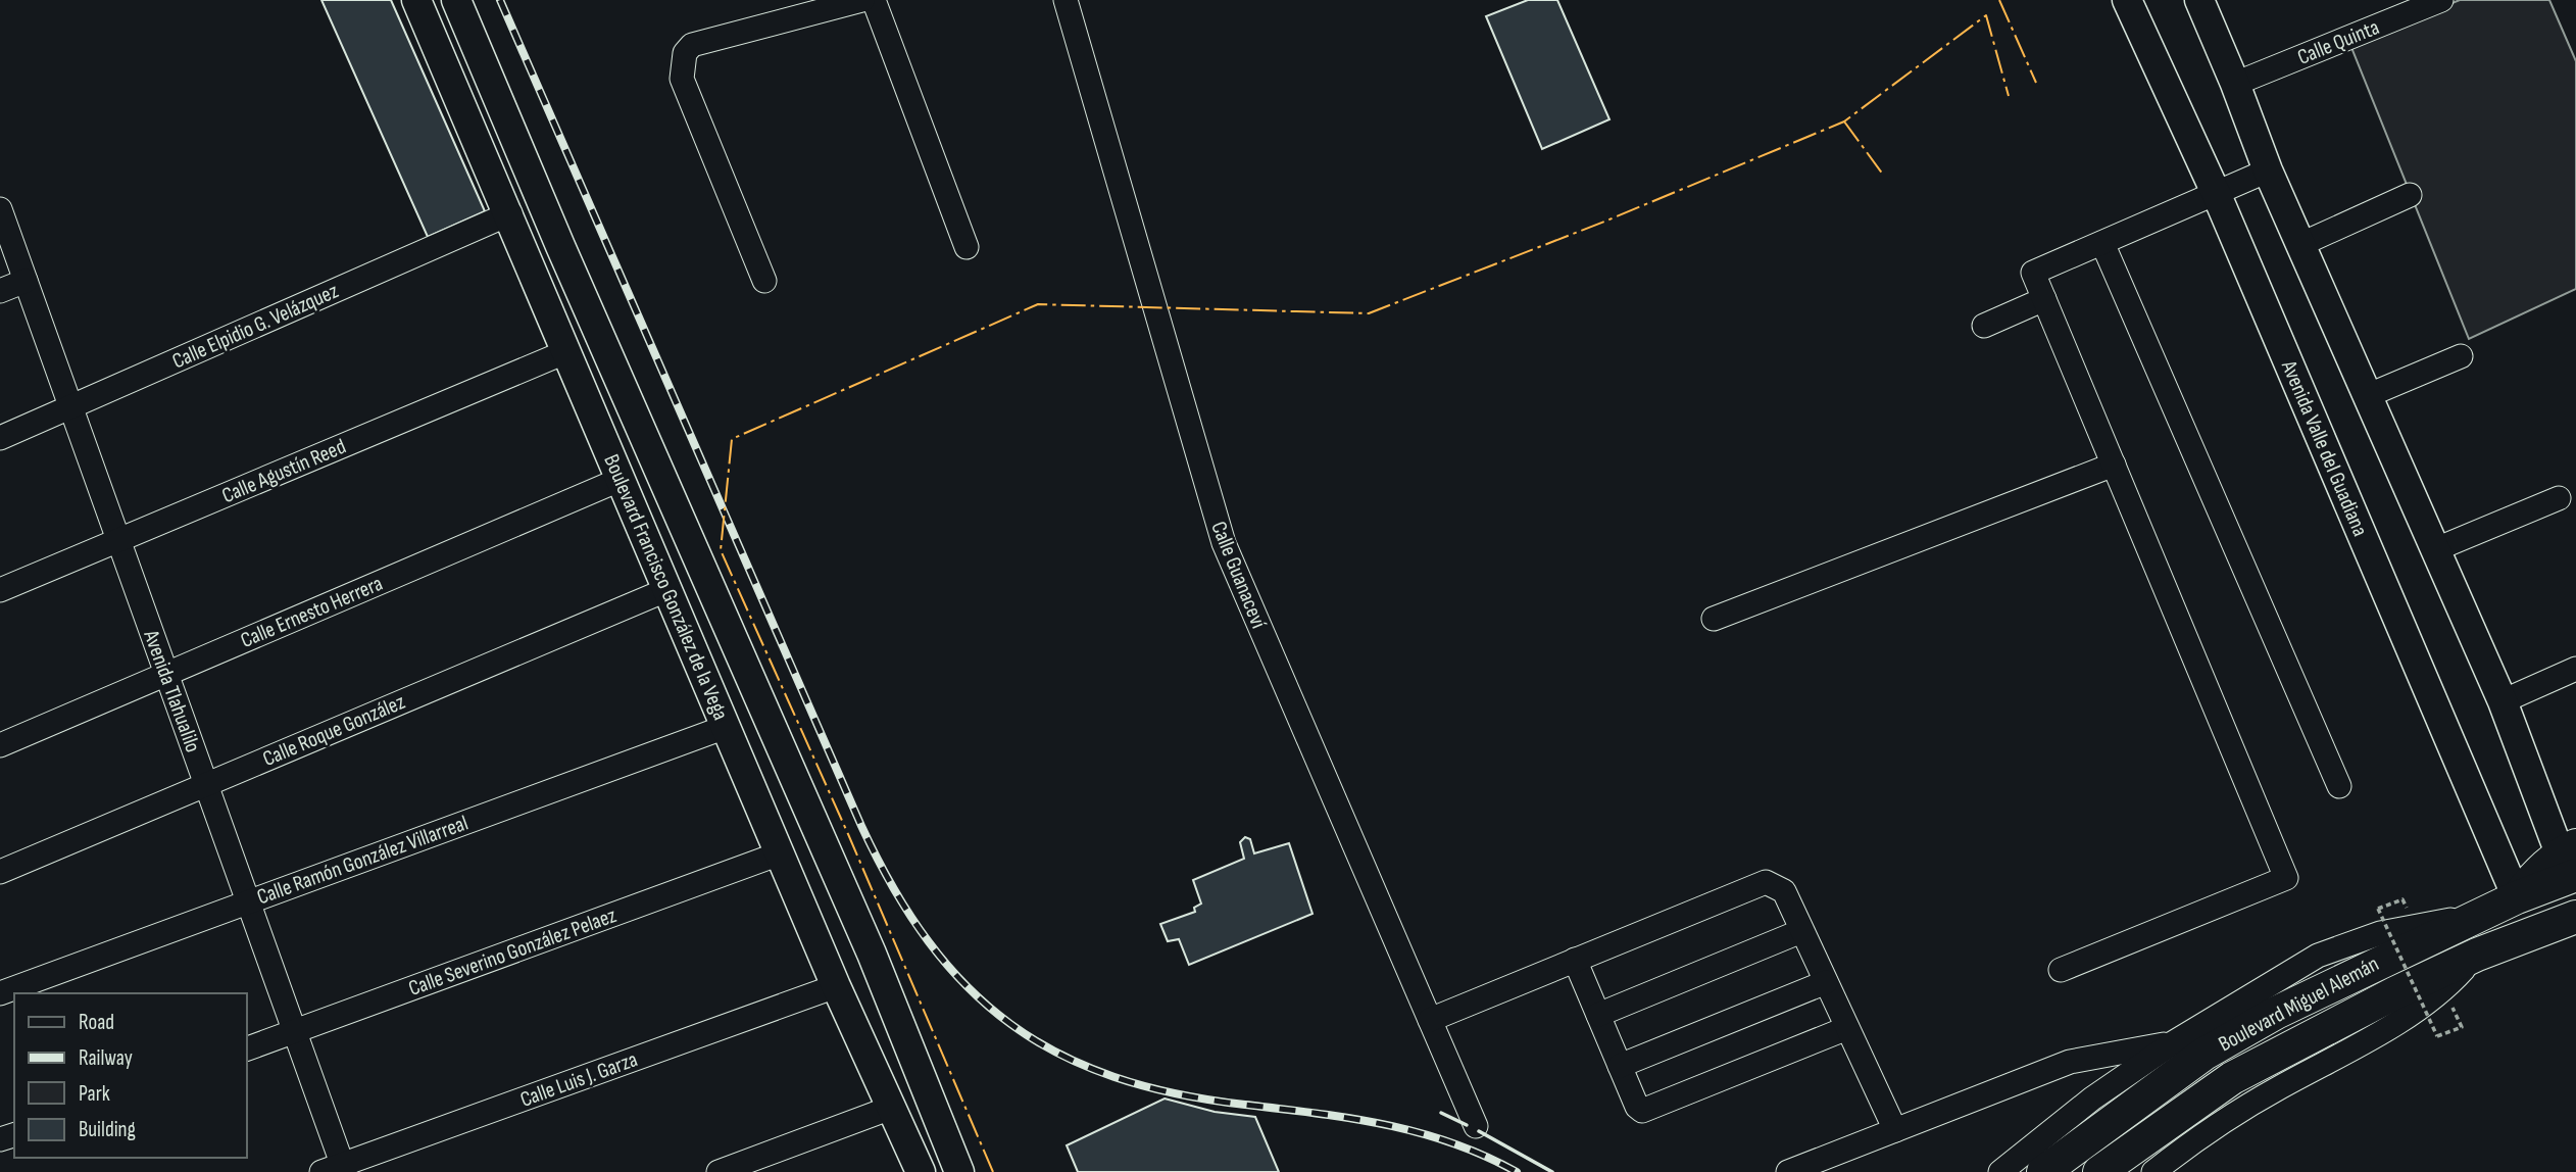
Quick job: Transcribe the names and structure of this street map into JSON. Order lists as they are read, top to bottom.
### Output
{
  "streets": {
    "highway": ["Boulevard Miguel Alemán"],
    "main road": ["Avenida Valle del Guadiana", "Boulevard Francisco González de la Vega"],
    "street": [
      "Calle Quinta",
      "Calle Elpidio G. Velázquez",
      "Calle Agustín Reed",
      "Calle Guanaceví",
      "Calle Ernesto Herrera",
      "Avenida Tlahualilo",
      "Calle Roque González",
      "Calle Ramón González Villarreal",
      "Calle Severino González Pelaez",
      "Calle Luis J. Garza"
    ]
  },
  "crossings": [
    ["Calle Elpidio G. Velázquez", "Boulevard Francisco González de la Vega"],
    ["Calle Elpidio G. Velázquez", "Avenida Tlahualilo"],
    ["Avenida Valle del Guadiana", "Boulevard Miguel Alemán"],
    ["Calle Agustín Reed", "Boulevard Francisco González de la Vega"],
    ["Calle Agustín Reed", "Avenida Tlahualilo"],
    ["Boulevard Francisco González de la Vega", "Calle Ernesto Herrera"],
    ["Boulevard Francisco González de la Vega", "Calle Roque González"],
    ["Boulevard Francisco González de la Vega", "Calle Ramón González Villarreal"],
    ["Boulevard Francisco González de la Vega", "Calle Severino González Pelaez"],
    ["Boulevard Francisco González de la Vega", "Calle Luis J. Garza"],
    ["Calle Ernesto Herrera", "Avenida Tlahualilo"],
    ["Avenida Tlahualilo", "Calle Roque González"],
    ["Avenida Tlahualilo", "Calle Ramón González Villarreal"],
    ["Avenida Tlahualilo", "Calle Severino González Pelaez"],
    ["Avenida Tlahualilo", "Calle Luis J. Garza"]
  ],
  "legend": [
    "Road",
    "Railway",
    "Park",
    "Building"
  ]
}
